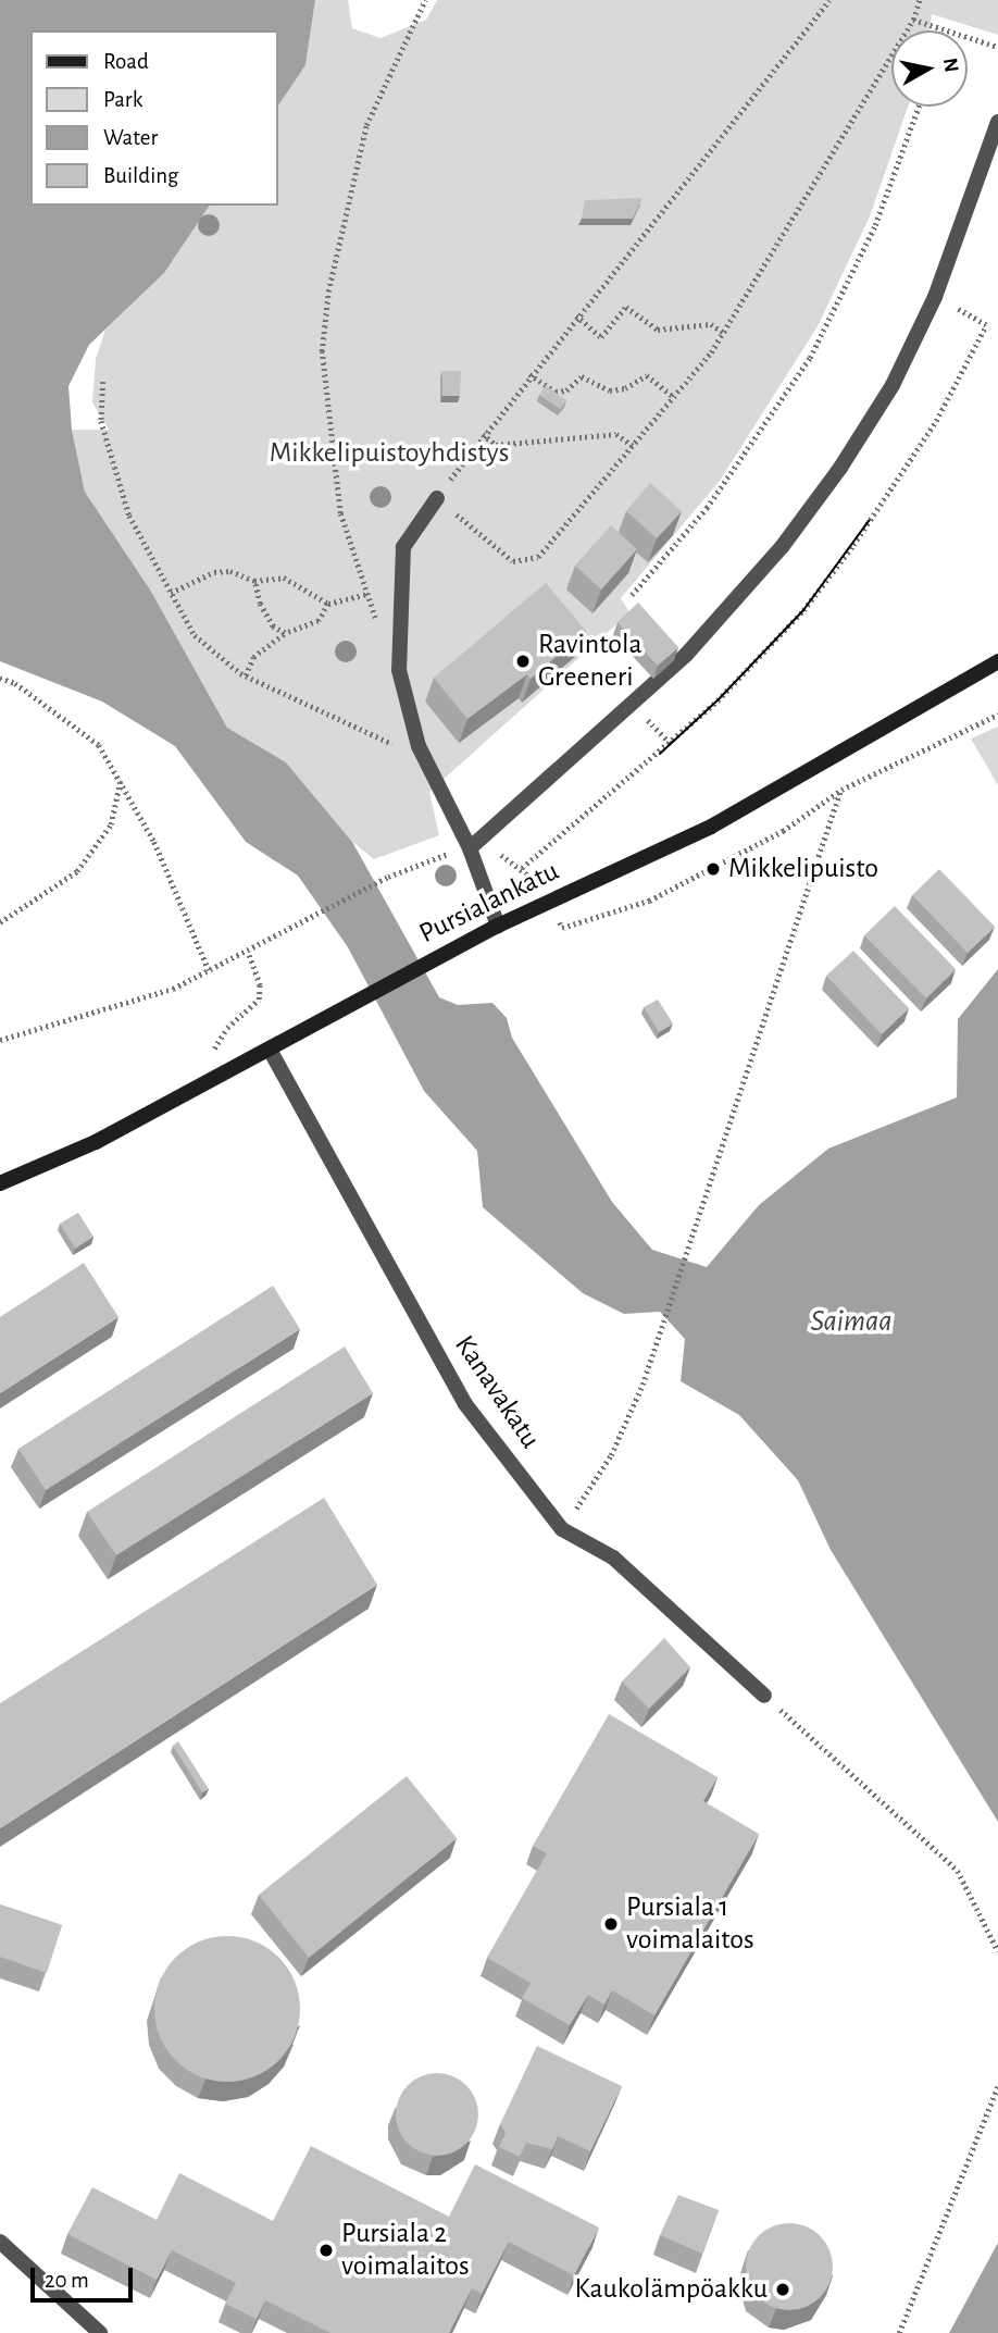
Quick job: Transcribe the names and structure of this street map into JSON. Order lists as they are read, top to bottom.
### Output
{
  "streets": {
    "street": ["Pursialankatu", "Kanavakatu"]
  },
  "crossings": [
    ["Pursialankatu", "Kanavakatu"]
  ],
  "water": ["Saimaa"],
  "parks": ["Mikkelipuistoyhdistys"],
  "places": [
    "Ravintola Greeneri",
    "Mikkelipuisto",
    "Pursiala 1 voimalaitos",
    "Pursiala 2 voimalaitos",
    "Kaukolämpöakku"
  ],
  "legend": [
    "Road",
    "Park",
    "Water",
    "Building"
  ],
  "scale_bar": "20 m",
  "north": "right"
}
